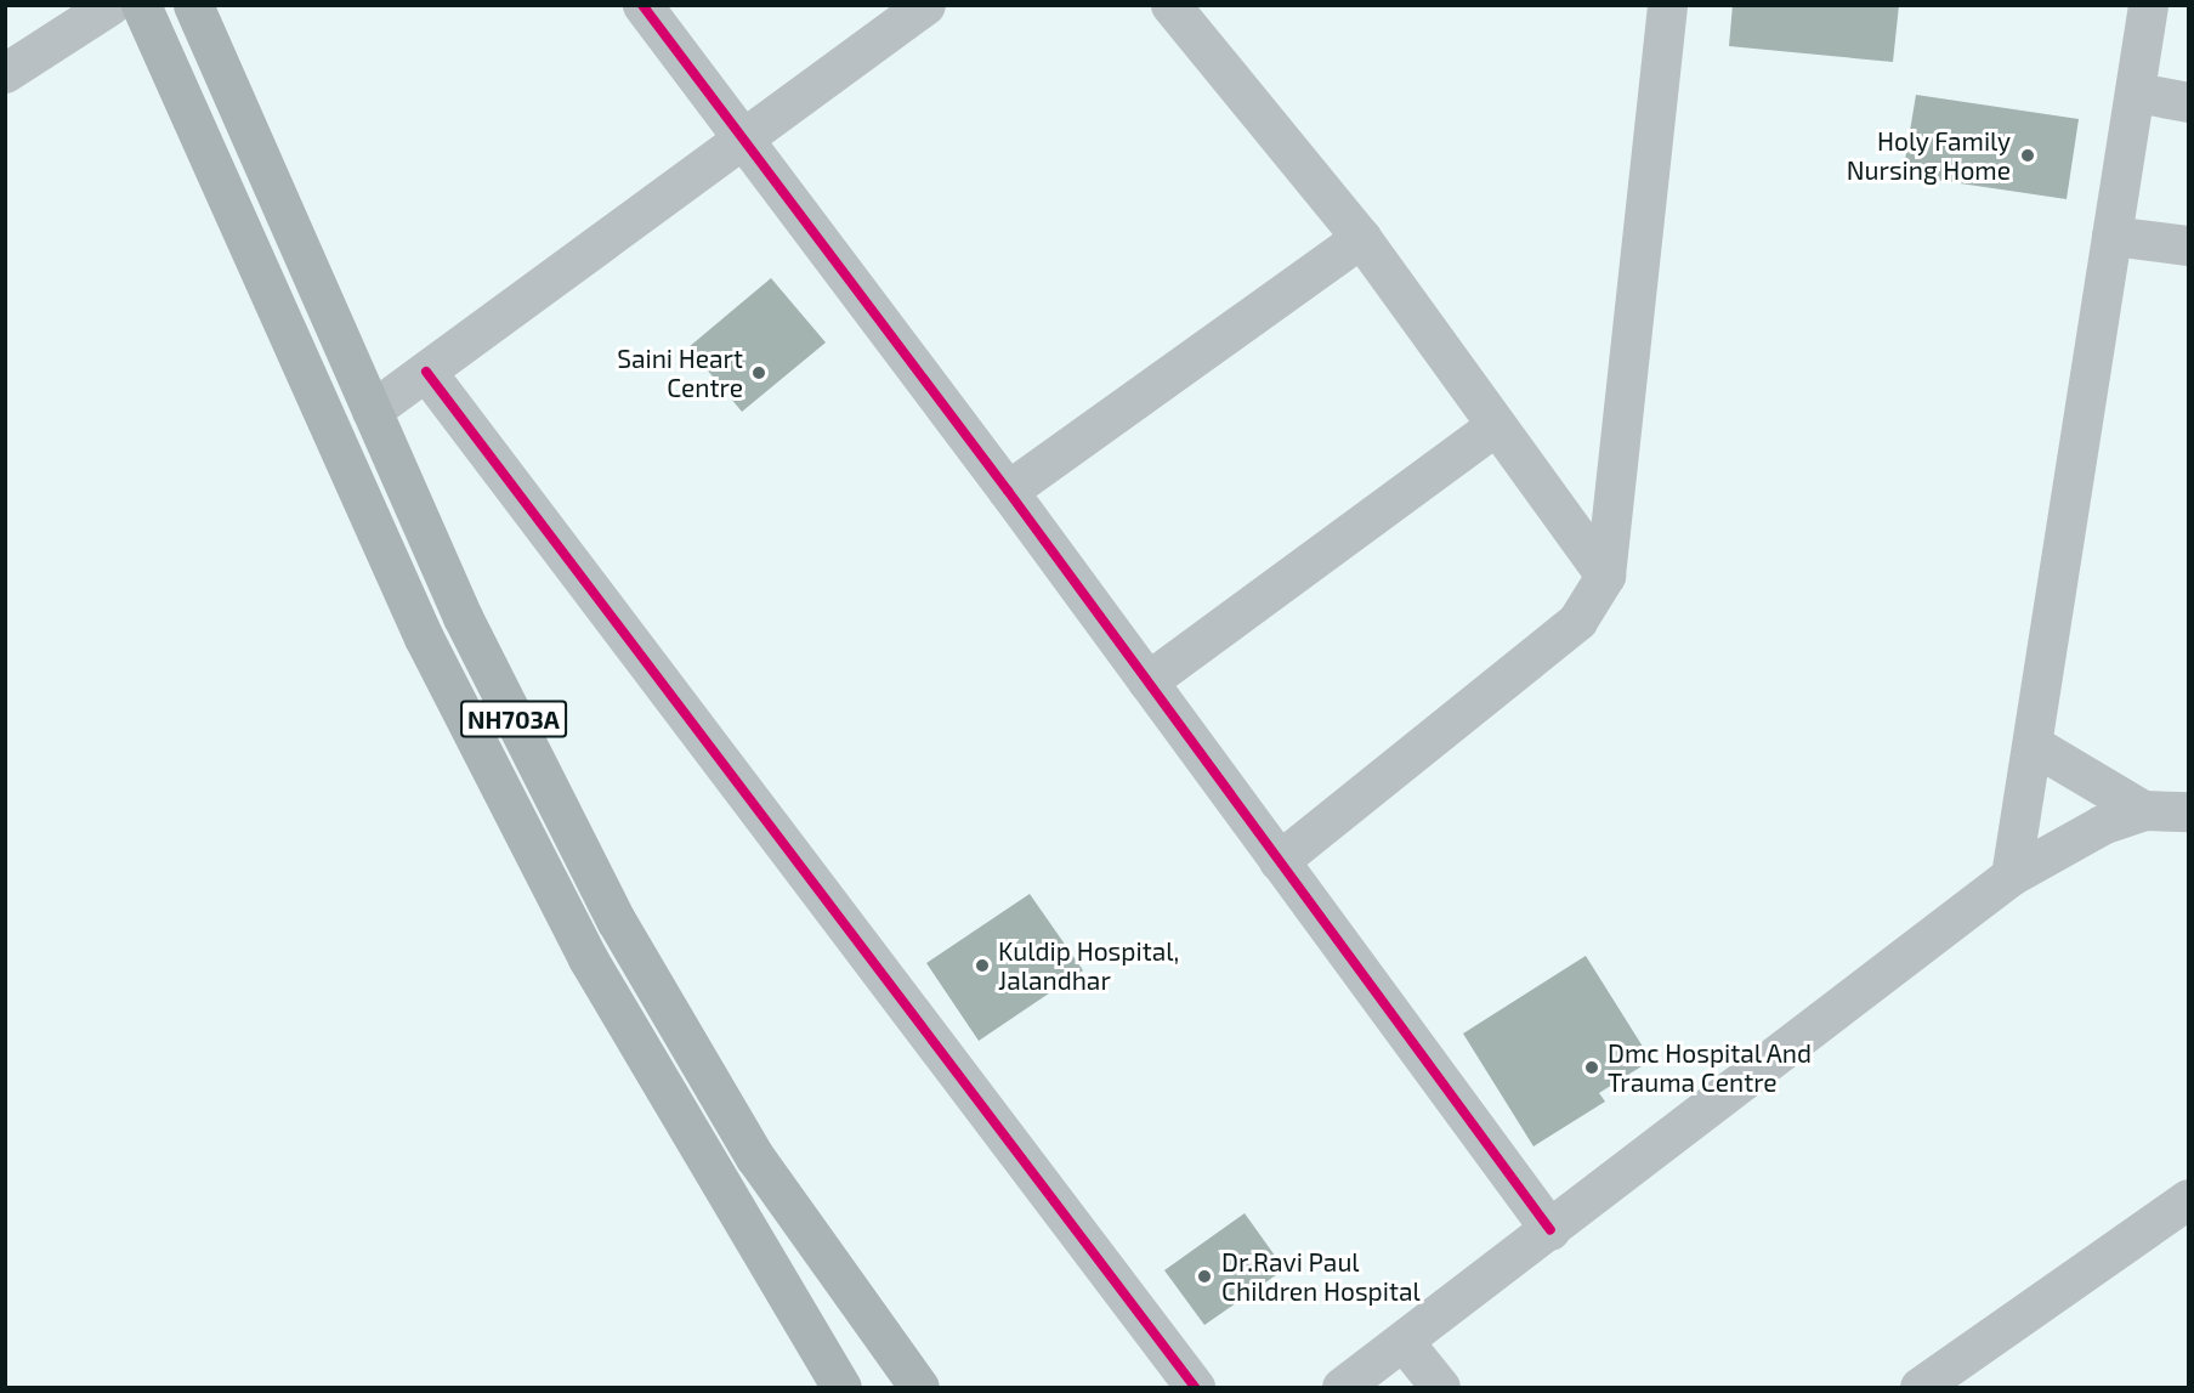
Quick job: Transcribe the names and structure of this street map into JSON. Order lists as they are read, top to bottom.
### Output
{
  "streets": {
    "highway": ["NH703A"]
  },
  "places": [
    "Holy Family Nursing Home",
    "Saini Heart Centre",
    "Kuldip Hospital, Jalandhar",
    "Dmc Hospital And Trauma Centre",
    "Dr.Ravi Paul Children Hospital"
  ]
}
